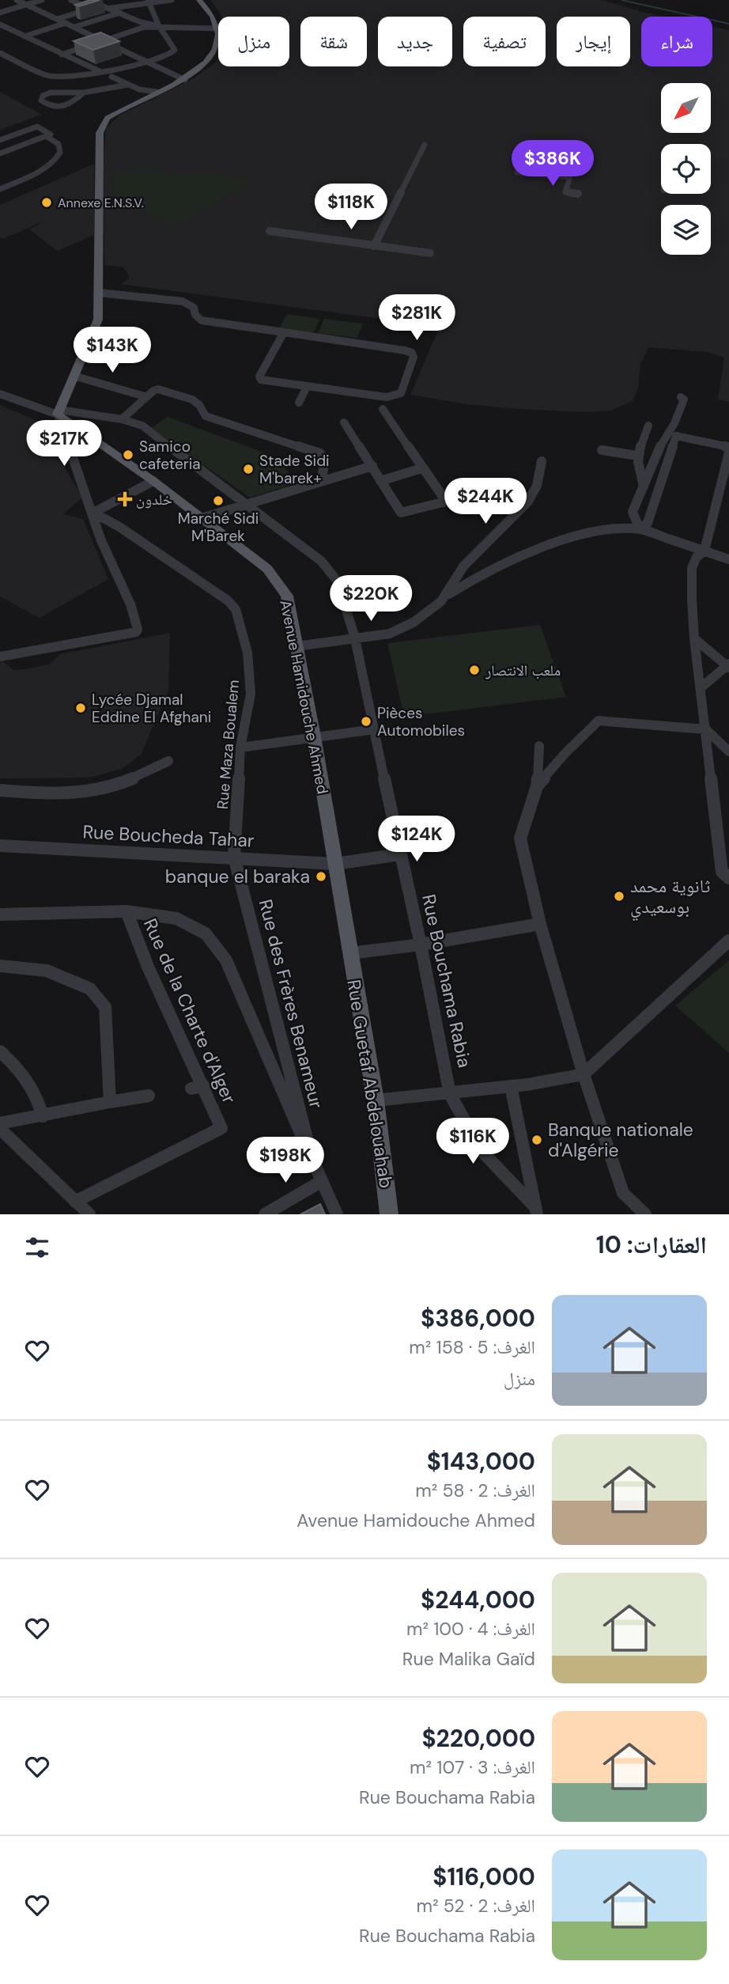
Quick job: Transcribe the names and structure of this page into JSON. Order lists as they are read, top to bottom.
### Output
{
  "streets": {
    "main road": ["Avenue Hamidouche Ahmed", "Rue Guetaf Abdelouahab"],
    "street": [
      "Rue Maza Boualem",
      "Rue Boucheda Tahar",
      "Rue Bouchama Rabia",
      "Rue des Frères Benameur",
      "Rue de la Charte d'Alger"
    ]
  },
  "crossings": [
    ["Avenue Hamidouche Ahmed", "Rue Boucheda Tahar"],
    ["Avenue Hamidouche Ahmed", "Rue Bouchama Rabia"],
    ["Avenue Hamidouche Ahmed", "Rue Guetaf Abdelouahab"],
    ["Rue Maza Boualem", "Rue Boucheda Tahar"],
    ["Rue Maza Boualem", "Rue des Frères Benameur"],
    ["Rue Boucheda Tahar", "Rue des Frères Benameur"]
  ],
  "places": {
    "other": [
      "Annexe E.N.S.V.",
      "Samico cafeteria",
      "Stade Sidi M'barek+",
      "Marché Sidi M'Barek",
      "ملعب الانتصار",
      "Lycée Djamal Eddine El Afghani",
      "Pièces Automobiles",
      "banque el baraka",
      "ثانوية محمد بوسعيدي",
      "Banque nationale d'Algérie"
    ],
    "health": ["خلدون"]
  },
  "north": "bottom left",
  "page": {
    "chip": [
      "شراء",
      "إيجار",
      "تصفية",
      "جديد",
      "شقة",
      "منزل"
    ],
    "price": [
      "$386K",
      "$118K",
      "$281K",
      "$143K",
      "$217K",
      "$244K",
      "$220K",
      "$124K",
      "$116K",
      "$198K"
    ],
    "heading": "العقارات: 10",
    "list": [
      {
        "name": "$386,000",
        "note": "الغرف: 5 · 158 m² · منزل"
      },
      {
        "name": "$143,000",
        "note": "الغرف: 2 · 58 m² · Avenue Hamidouche Ahmed"
      },
      {
        "name": "$244,000",
        "note": "الغرف: 4 · 100 m² · Rue Malika Gaïd"
      },
      {
        "name": "$220,000",
        "note": "الغرف: 3 · 107 m² · Rue Bouchama Rabia"
      },
      {
        "name": "$116,000",
        "note": "الغرف: 2 · 52 m² · Rue Bouchama Rabia"
      }
    ]
  }
}
